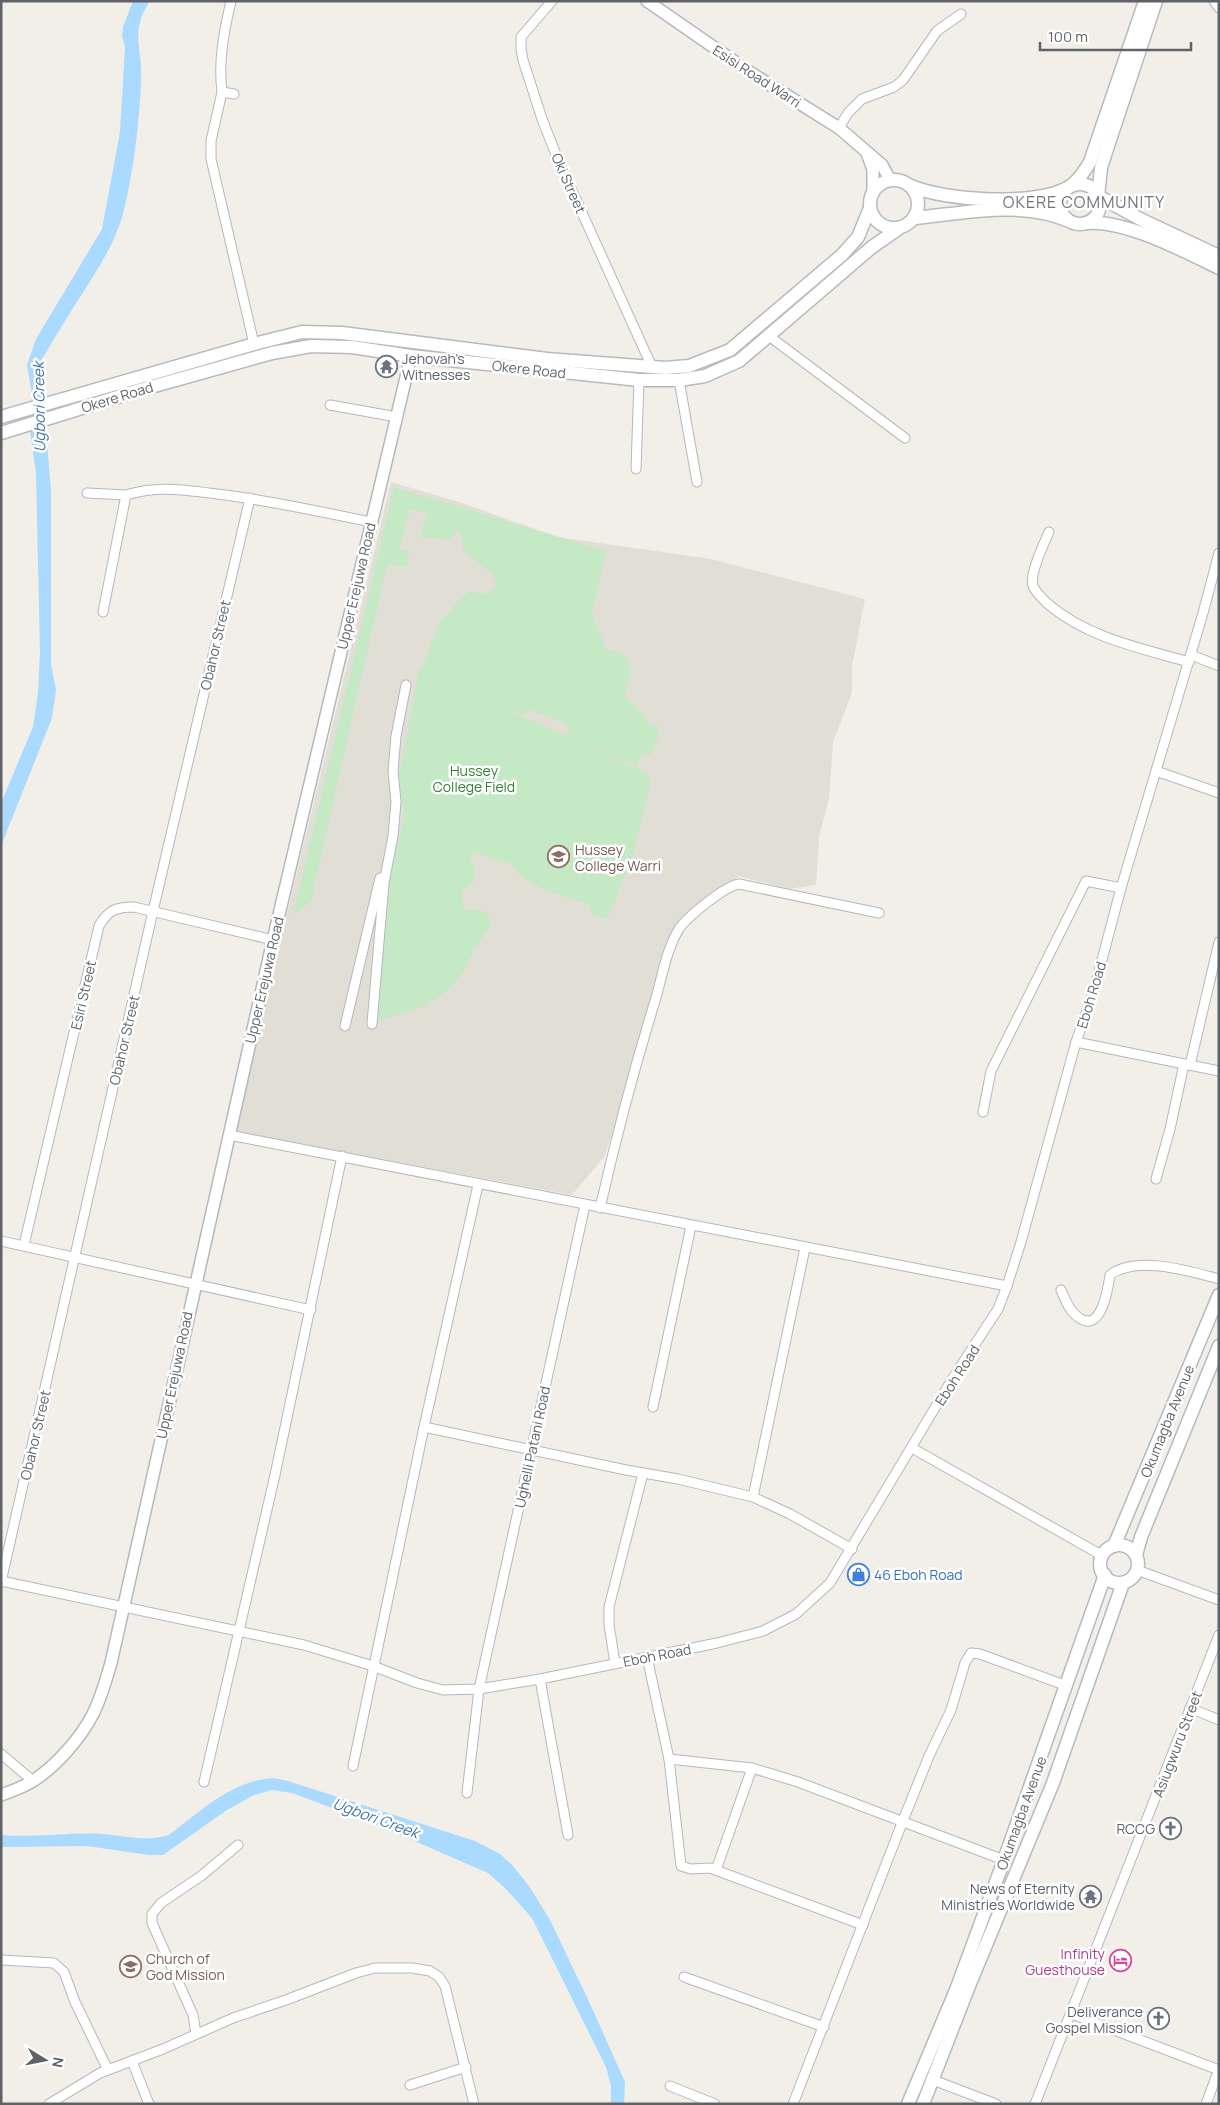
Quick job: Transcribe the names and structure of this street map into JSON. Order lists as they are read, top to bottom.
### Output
{
  "streets": {
    "main road": ["Okere Road", "Okumagba Avenue"],
    "street": [
      "Esisi Road Warri",
      "Oki Street",
      "Upper Erejuwa Road",
      "Obahor Street",
      "Esiri Street",
      "Eboh Road",
      "Ughelli Patani Road",
      "Asiugwuru Street"
    ]
  },
  "crossings": [
    ["Esisi Road Warri", "Okere Road"],
    ["Oki Street", "Okere Road"],
    ["Okere Road", "Upper Erejuwa Road"],
    ["Upper Erejuwa Road", "Esiri Street"],
    ["Upper Erejuwa Road", "Eboh Road"],
    ["Obahor Street", "Esiri Street"],
    ["Obahor Street", "Eboh Road"],
    ["Eboh Road", "Ughelli Patani Road"]
  ],
  "districts": ["OKERE COMMUNITY"],
  "water": ["Ugbori Creek"],
  "parks": ["Hussey College Field"],
  "places": {
    "temple": ["Jehovah's Witnesses", "News of Eternity Ministries Worldwide"],
    "school or university": ["Hussey College Warri", "Church of God Mission"],
    "shop": ["46 Eboh Road"],
    "church": ["RCCG", "Deliverance Gospel Mission"],
    "hotel": ["Infinity Guesthouse"]
  },
  "scale_bar": "100 m",
  "north": "right"
}
